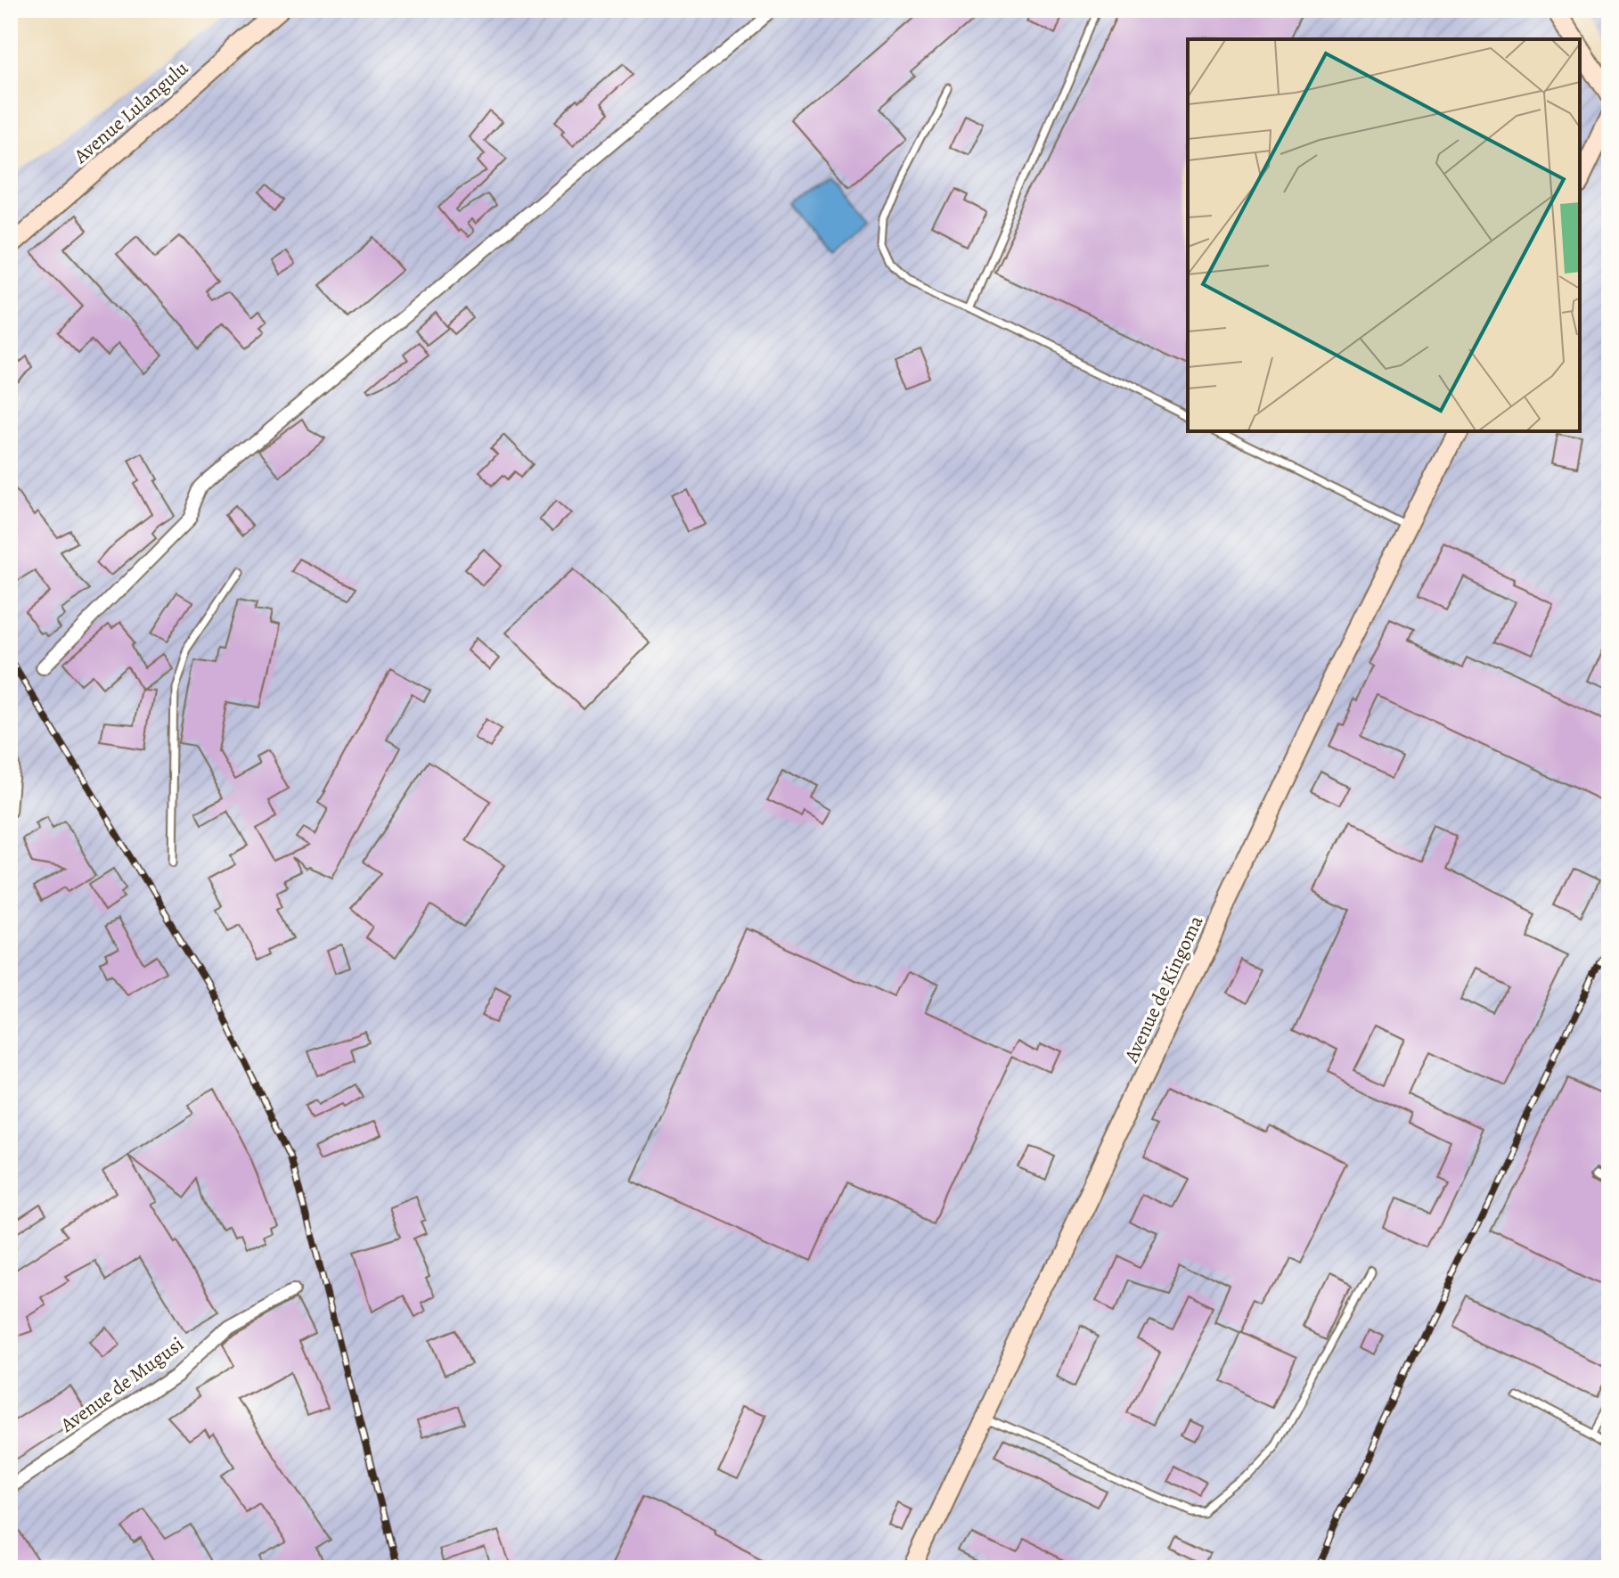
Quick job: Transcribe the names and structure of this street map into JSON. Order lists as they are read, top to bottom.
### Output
{
  "streets": {
    "street": ["Avenue Lulangulu", "Avenue de Kingoma", "Avenue de Mugusi"]
  }
}
